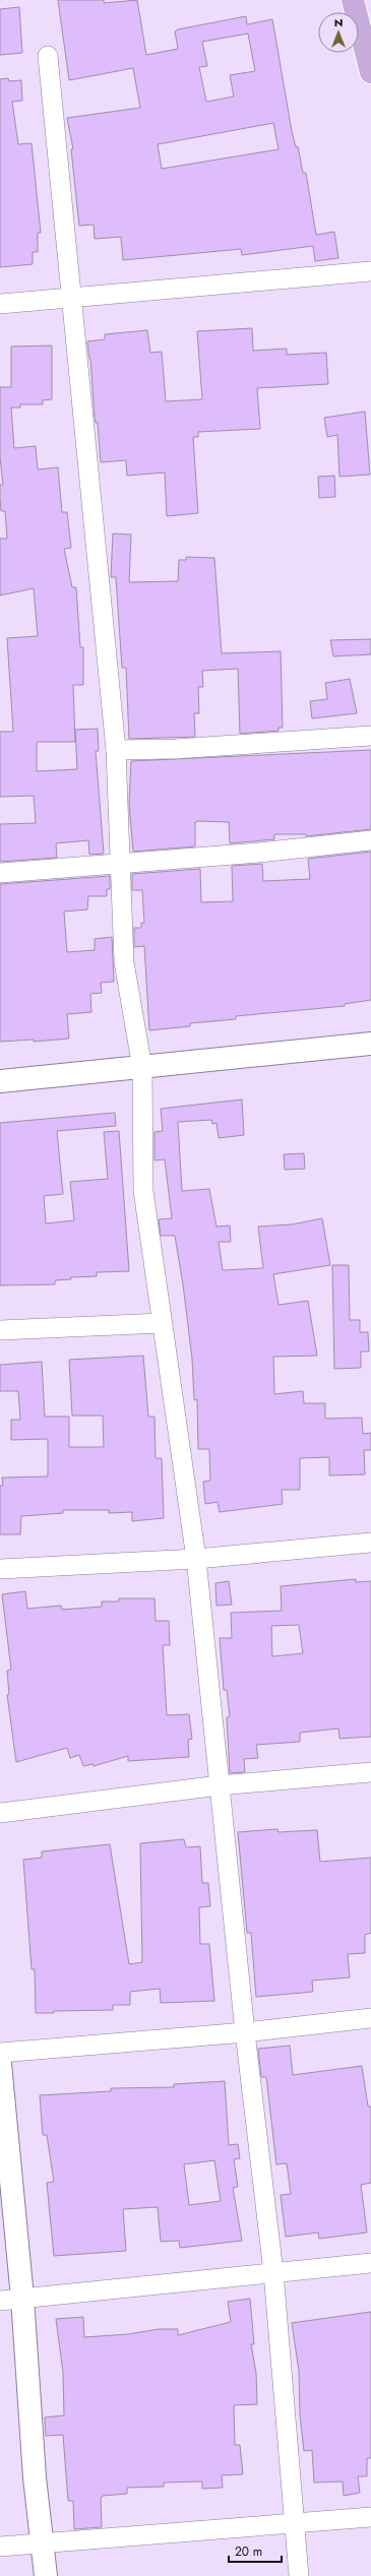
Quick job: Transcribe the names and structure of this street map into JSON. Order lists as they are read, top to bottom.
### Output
{
  "scale_bar": "20 m",
  "north": "top"
}
